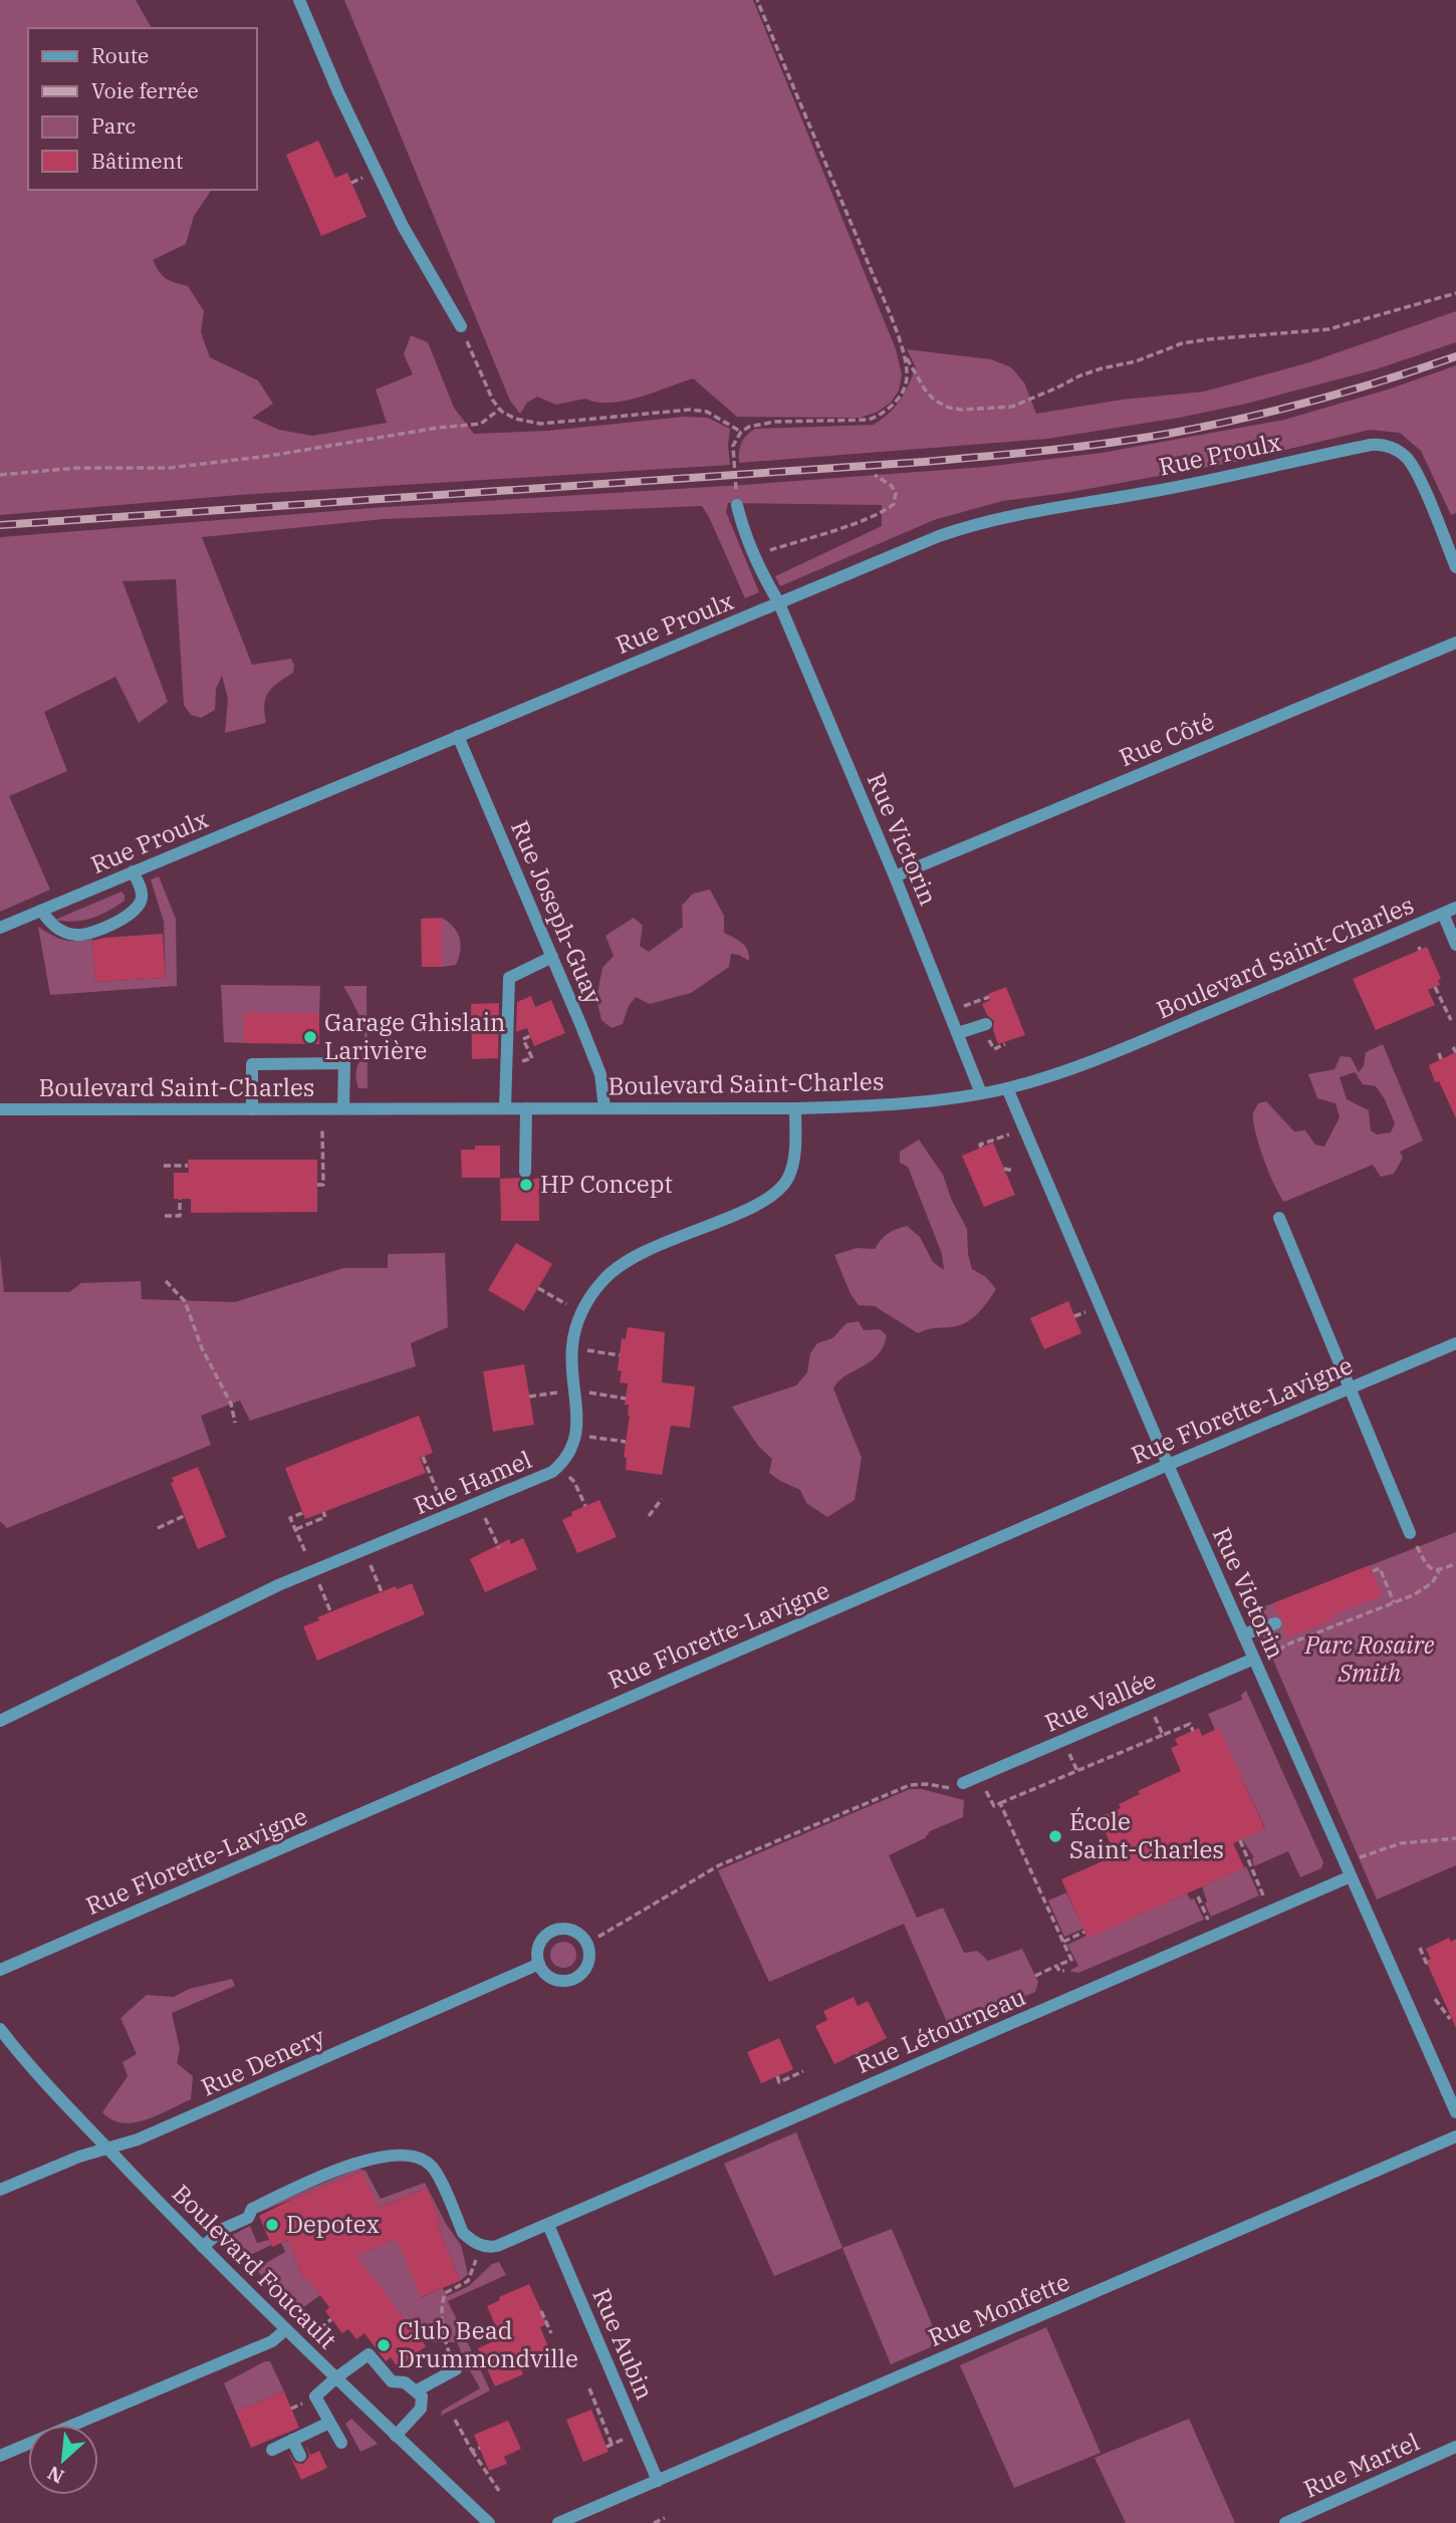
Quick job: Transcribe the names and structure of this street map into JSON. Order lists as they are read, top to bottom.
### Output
{
  "streets": {
    "street": [
      "Rue Proulx",
      "Rue Côté",
      "Rue Victorin",
      "Rue Joseph-Guay",
      "Boulevard Saint-Charles",
      "Rue Florette-Lavigne",
      "Rue Hamel",
      "Rue Vallée",
      "Rue Létourneau",
      "Rue Denery",
      "Boulevard Foucault",
      "Rue Monfette",
      "Rue Aubin",
      "Rue Martel"
    ]
  },
  "crossings": [
    ["Rue Proulx", "Rue Victorin"],
    ["Rue Proulx", "Rue Joseph-Guay"],
    ["Rue Côté", "Rue Victorin"],
    ["Rue Victorin", "Boulevard Saint-Charles"],
    ["Rue Victorin", "Rue Florette-Lavigne"],
    ["Rue Victorin", "Rue Vallée"],
    ["Rue Victorin", "Rue Létourneau"],
    ["Rue Joseph-Guay", "Boulevard Saint-Charles"],
    ["Rue Létourneau", "Rue Aubin"],
    ["Rue Denery", "Boulevard Foucault"],
    ["Rue Monfette", "Rue Aubin"]
  ],
  "parks": ["Parc Rosaire Smith"],
  "places": [
    "Garage Ghislain Larivière",
    "HP Concept",
    "École Saint-Charles",
    "Depotex",
    "Club Bead Drummondville"
  ],
  "legend": [
    "Route",
    "Voie ferrée",
    "Parc",
    "Bâtiment"
  ],
  "north": "bottom left"
}
